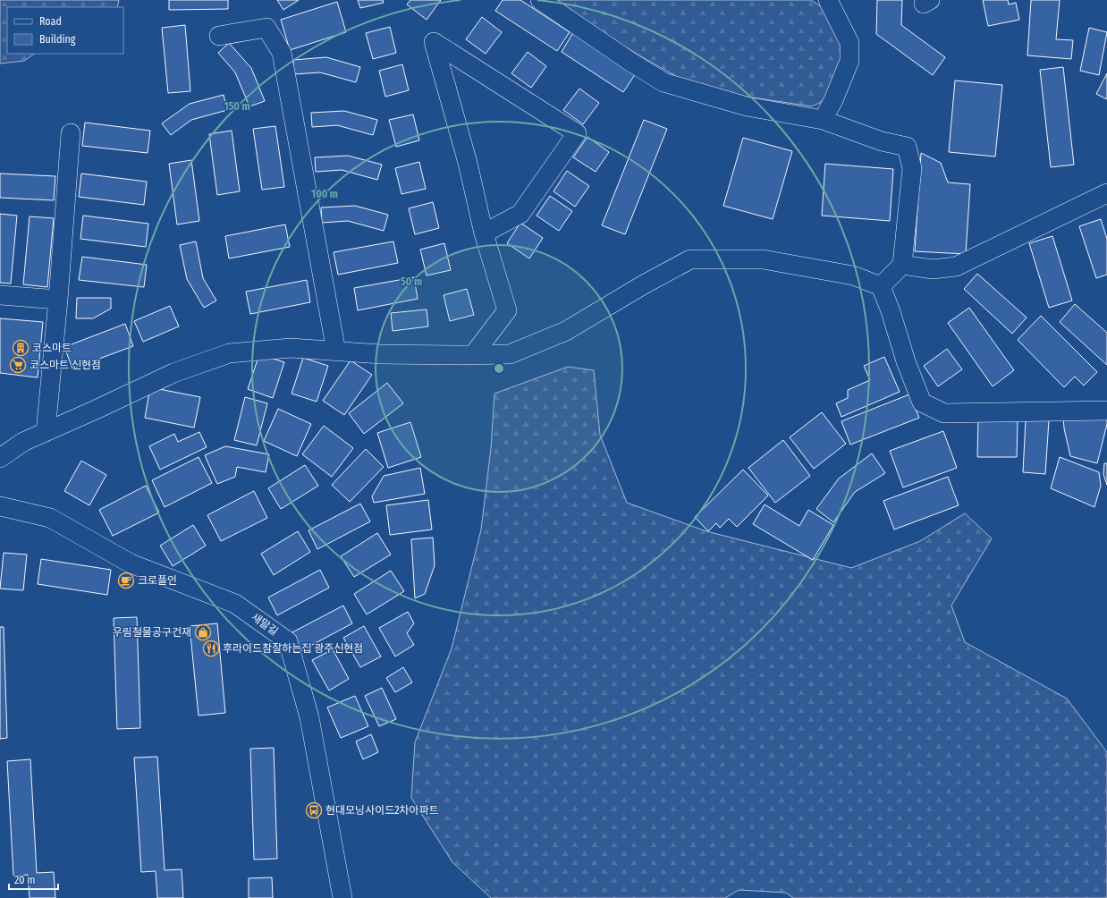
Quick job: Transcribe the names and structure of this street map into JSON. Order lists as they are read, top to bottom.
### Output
{
  "streets": {
    "street": ["새말길"]
  },
  "places": {
    "building": ["코스마트"],
    "supermarket": ["코스마트 신현점"],
    "cafe": ["크로플인"],
    "shop": ["우림철물공구건재"],
    "restaurant": ["후라이드참잘하는집 광주신현점"],
    "bus stop": ["현대모닝사이드2차아파트"]
  },
  "legend": ["Road", "Building"],
  "scale_bar": "20 m",
  "rings": ["150 m", "100 m", "50 m"]
}
